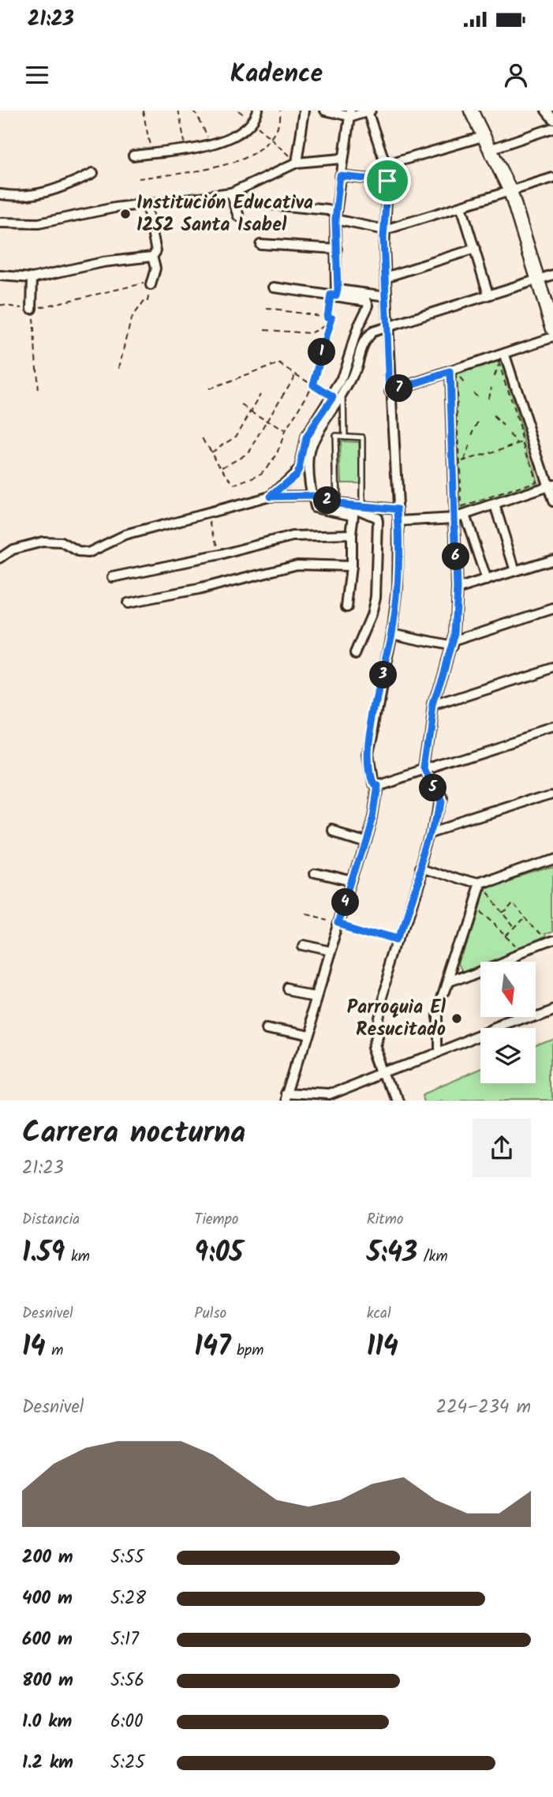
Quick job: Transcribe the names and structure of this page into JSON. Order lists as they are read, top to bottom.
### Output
{
  "places": ["Institución Educativa 1252 Santa Isabel", "Parroquia El Resucitado"],
  "north": "bottom",
  "page": {
    "status": "21:23",
    "header": "Kadence",
    "pins": [
      "1",
      "7",
      "2",
      "6",
      "3",
      "5",
      "4"
    ],
    "heading": ["Carrera nocturna", "21:23"],
    "stats": [
      ["Distancia", "1.59 km"],
      ["Tiempo", "9:05"],
      ["Ritmo", "5:43 /km"],
      ["Desnivel", "14 m"],
      ["Pulso", "147 bpm"],
      ["kcal", "114"]
    ],
    "chart": ["Desnivel", "224–234 m"],
    "list": [
      {
        "name": "200 m",
        "note": "5:55"
      },
      {
        "name": "400 m",
        "note": "5:28"
      },
      {
        "name": "600 m",
        "note": "5:17"
      },
      {
        "name": "800 m",
        "note": "5:56"
      },
      {
        "name": "1.0 km",
        "note": "6:00"
      },
      {
        "name": "1.2 km",
        "note": "5:25"
      }
    ]
  }
}
